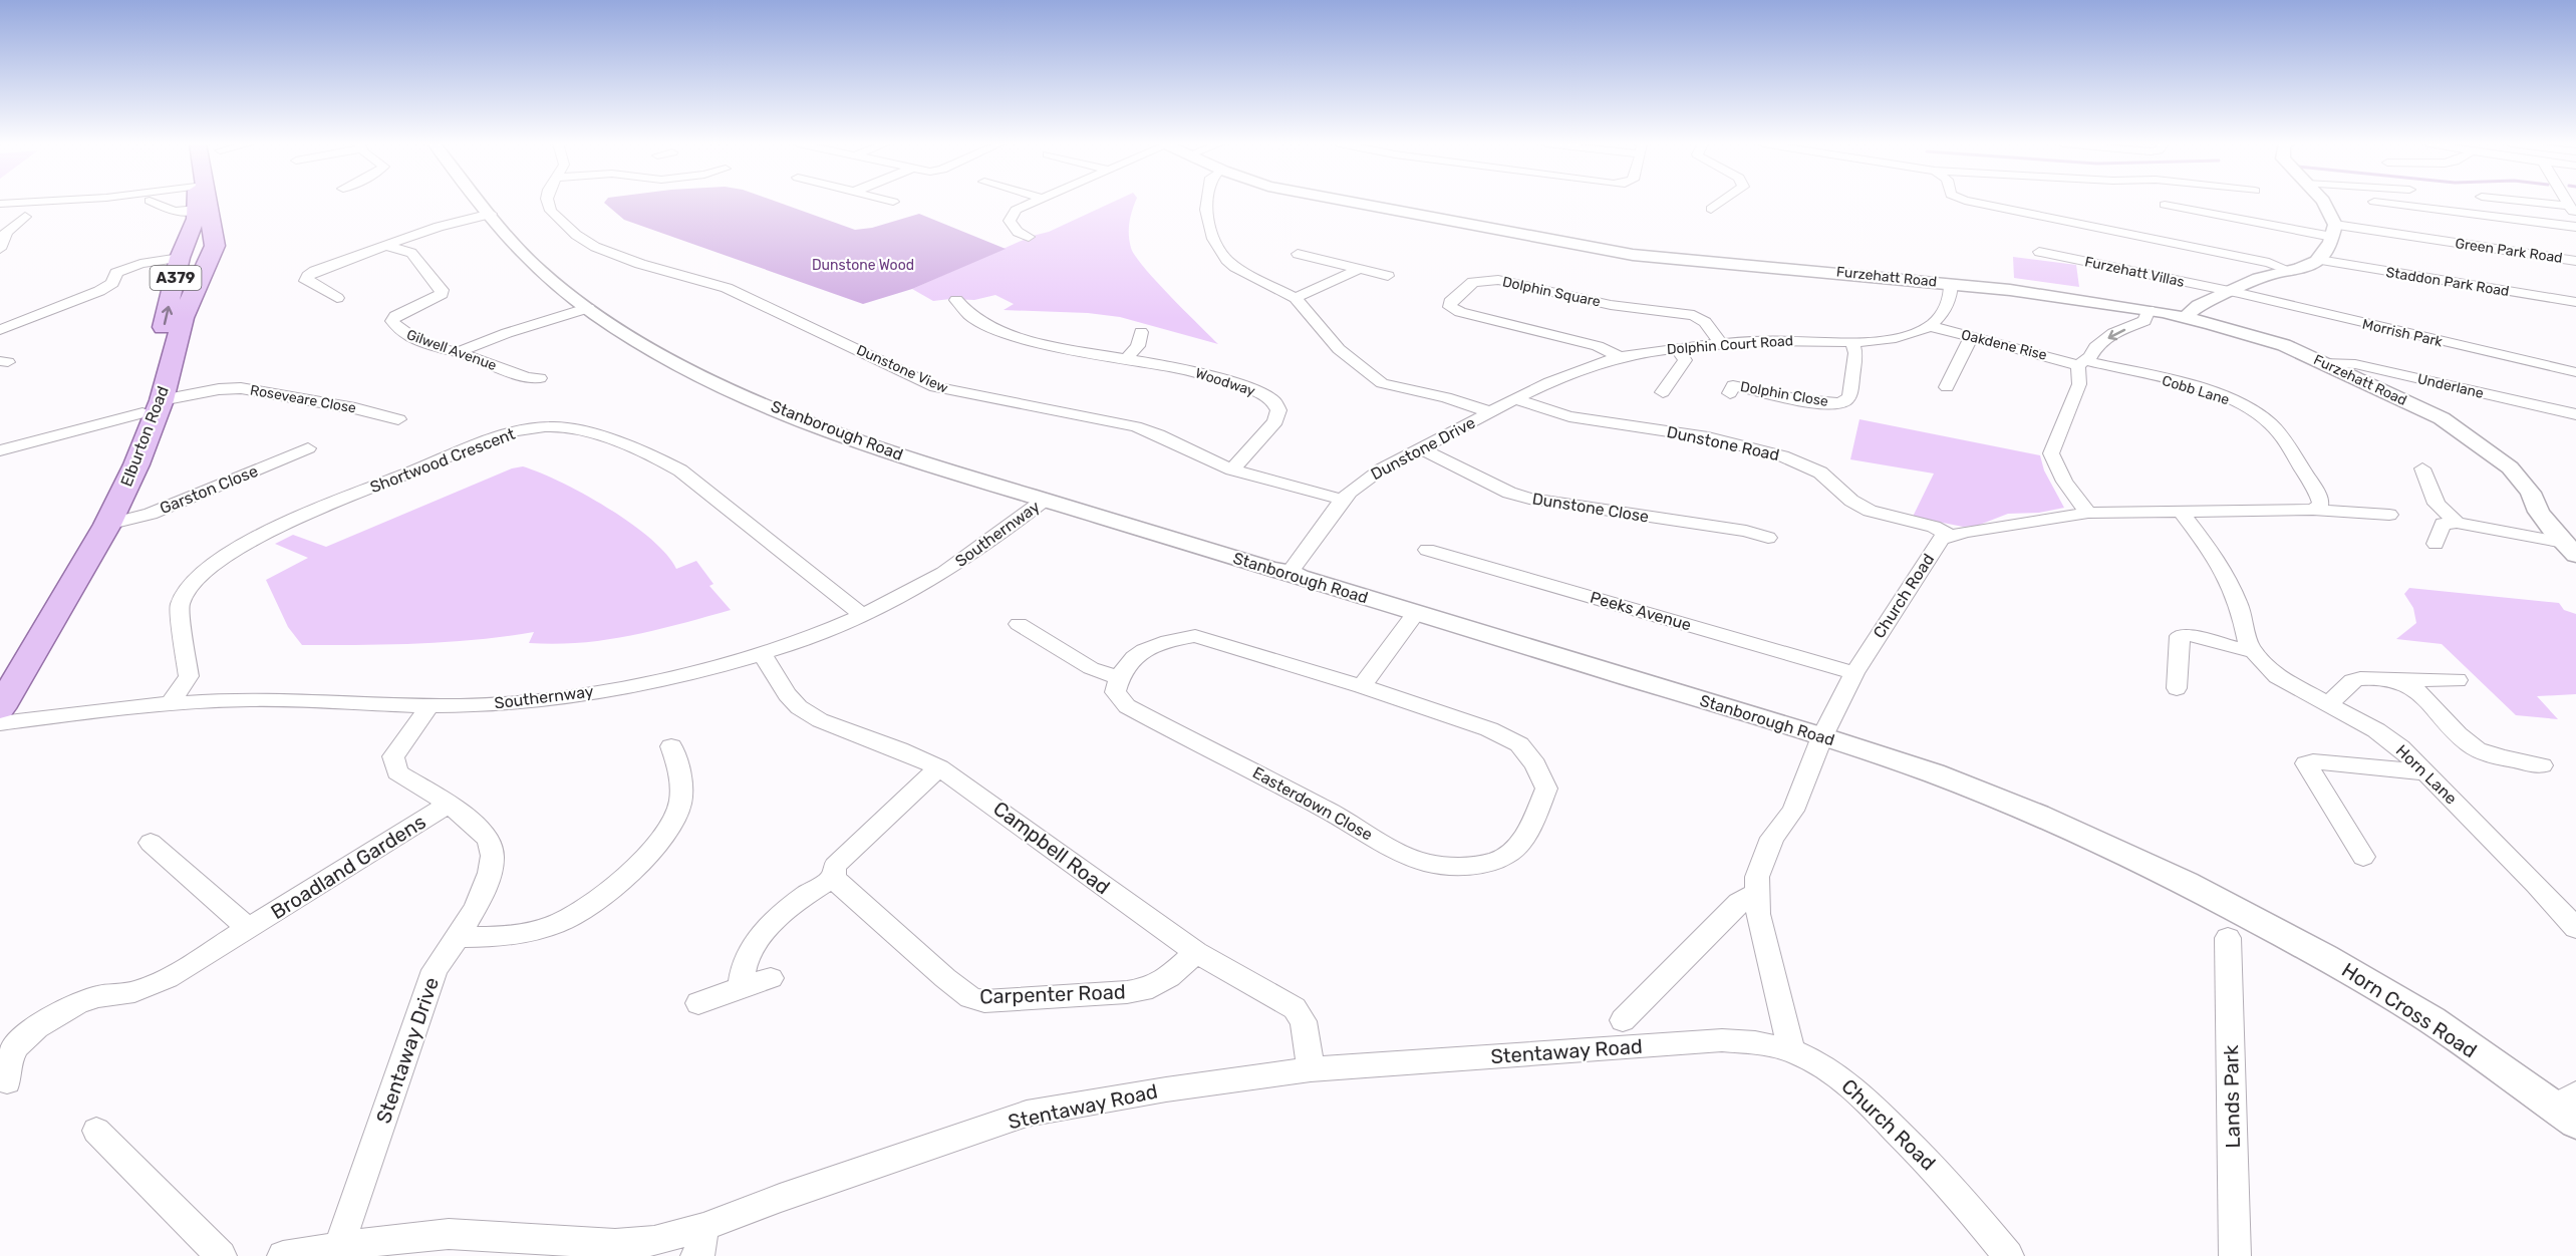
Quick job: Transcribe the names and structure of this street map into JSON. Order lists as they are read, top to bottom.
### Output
{
  "streets": {
    "main road": ["A379", "Elburton Road"],
    "street": [
      "Green Park Road",
      "Furzehatt Villas",
      "Furzehatt Road",
      "Staddon Park Road",
      "Dolphin Square",
      "Morrish Park",
      "Dolphin Court Road",
      "Oakdene Rise",
      "Gilwell Avenue",
      "Dunstone View",
      "Woodway",
      "Underlane",
      "Cobb Lane",
      "Dolphin Close",
      "Roseveare Close",
      "Stanborough Road",
      "Dunstone Road",
      "Dunstone Drive",
      "Shortwood Crescent",
      "Garston Close",
      "Dunstone Close",
      "Southernway",
      "Church Road",
      "Peeks Avenue",
      "Horn Lane",
      "Easterdown Close",
      "Campbell Road",
      "Broadland Gardens",
      "Carpenter Road",
      "Horn Cross Road",
      "Stentaway Drive",
      "Stentaway Road",
      "Lands Park"
    ]
  },
  "crossings": [
    ["Furzehatt Villas", "Morrish Park"],
    ["Furzehatt Road", "Underlane"],
    ["A379", "Elburton Road"],
    ["Dolphin Square", "Dolphin Court Road"],
    ["Dolphin Court Road", "Oakdene Rise"],
    ["Dolphin Court Road", "Dolphin Close"],
    ["Dolphin Court Road", "Dunstone Road"],
    ["Dolphin Court Road", "Dunstone Drive"],
    ["Oakdene Rise", "Cobb Lane"],
    ["Dunstone View", "Woodway"],
    ["Dunstone View", "Dunstone Drive"],
    ["Roseveare Close", "Elburton Road"],
    ["Stanborough Road", "Dunstone Drive"],
    ["Stanborough Road", "Southernway"],
    ["Stanborough Road", "Church Road"],
    ["Stanborough Road", "Horn Cross Road"],
    ["Stanborough Road", "Lands Park"],
    ["Elburton Road", "Garston Close"],
    ["Dunstone Road", "Church Road"],
    ["Dunstone Drive", "Dunstone Close"],
    ["Shortwood Crescent", "Southernway"],
    ["Southernway", "Campbell Road"],
    ["Southernway", "Stentaway Drive"],
    ["Church Road", "Peeks Avenue"],
    ["Church Road", "Stentaway Road"],
    ["Campbell Road", "Carpenter Road"],
    ["Campbell Road", "Stentaway Road"],
    ["Broadland Gardens", "Stentaway Drive"],
    ["Horn Cross Road", "Lands Park"],
    ["Stentaway Drive", "Stentaway Road"]
  ],
  "parks": ["Dunstone Wood"]
}
